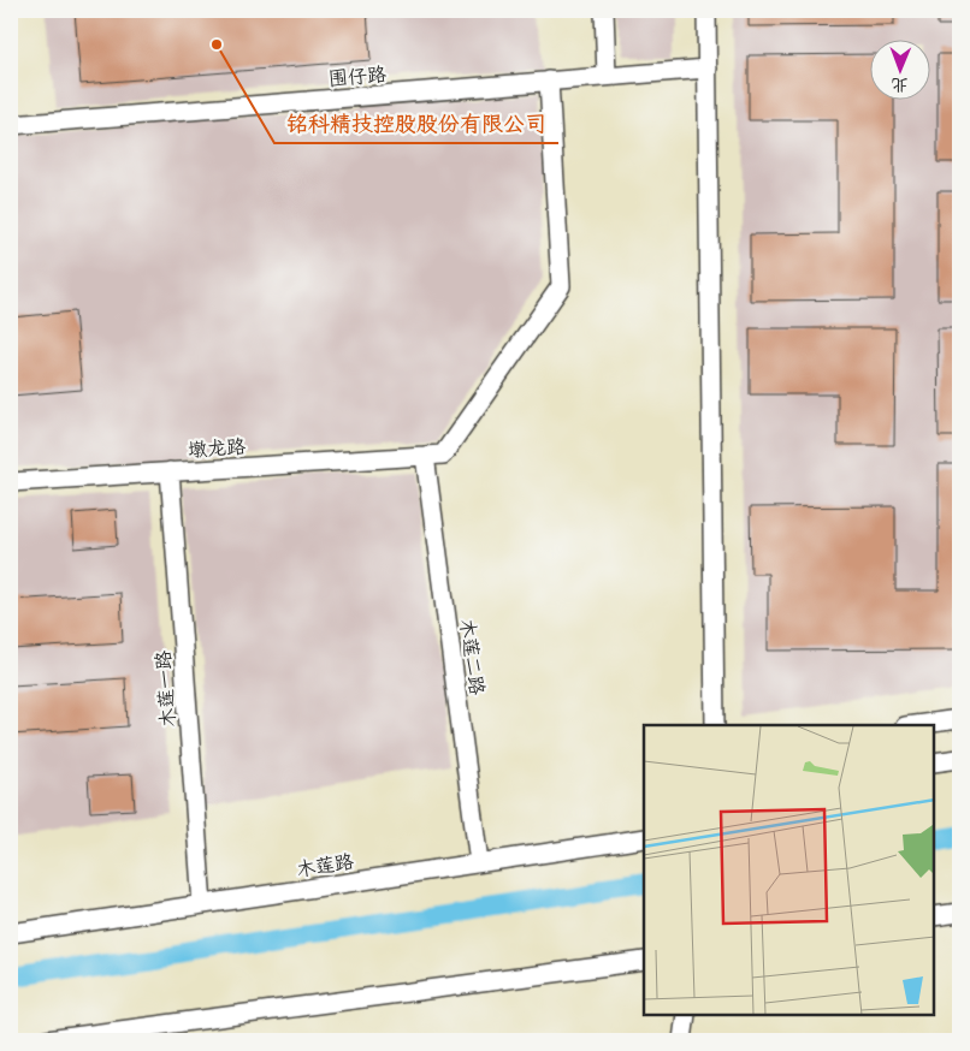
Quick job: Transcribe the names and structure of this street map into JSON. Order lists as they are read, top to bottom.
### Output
{
  "streets": {
    "street": [
      "围仔路",
      "墩龙路",
      "木莲二路",
      "木莲一路",
      "木莲路"
    ]
  },
  "crossings": [
    ["墩龙路", "木莲二路"],
    ["墩龙路", "木莲一路"],
    ["木莲二路", "木莲路"],
    ["木莲一路", "木莲路"]
  ],
  "places": ["铭科精技控股股份有限公司"],
  "north": "bottom"
}
